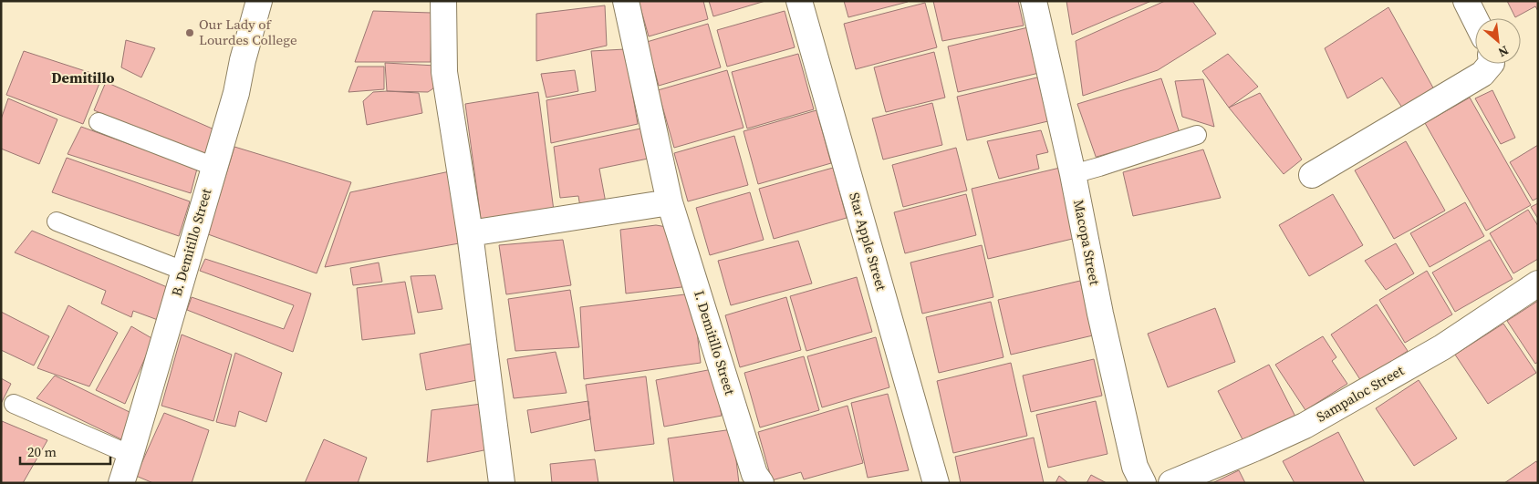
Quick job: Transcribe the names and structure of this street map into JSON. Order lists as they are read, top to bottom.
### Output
{
  "streets": {
    "street": [
      "Star Apple Street",
      "B. Demitillo Street",
      "Macopa Street",
      "I. Demitillo Street",
      "Sampaloc Street"
    ]
  },
  "districts": ["Demitillo"],
  "places": ["Our Lady of Lourdes College"],
  "scale_bar": "20 m",
  "north": "bottom right"
}
